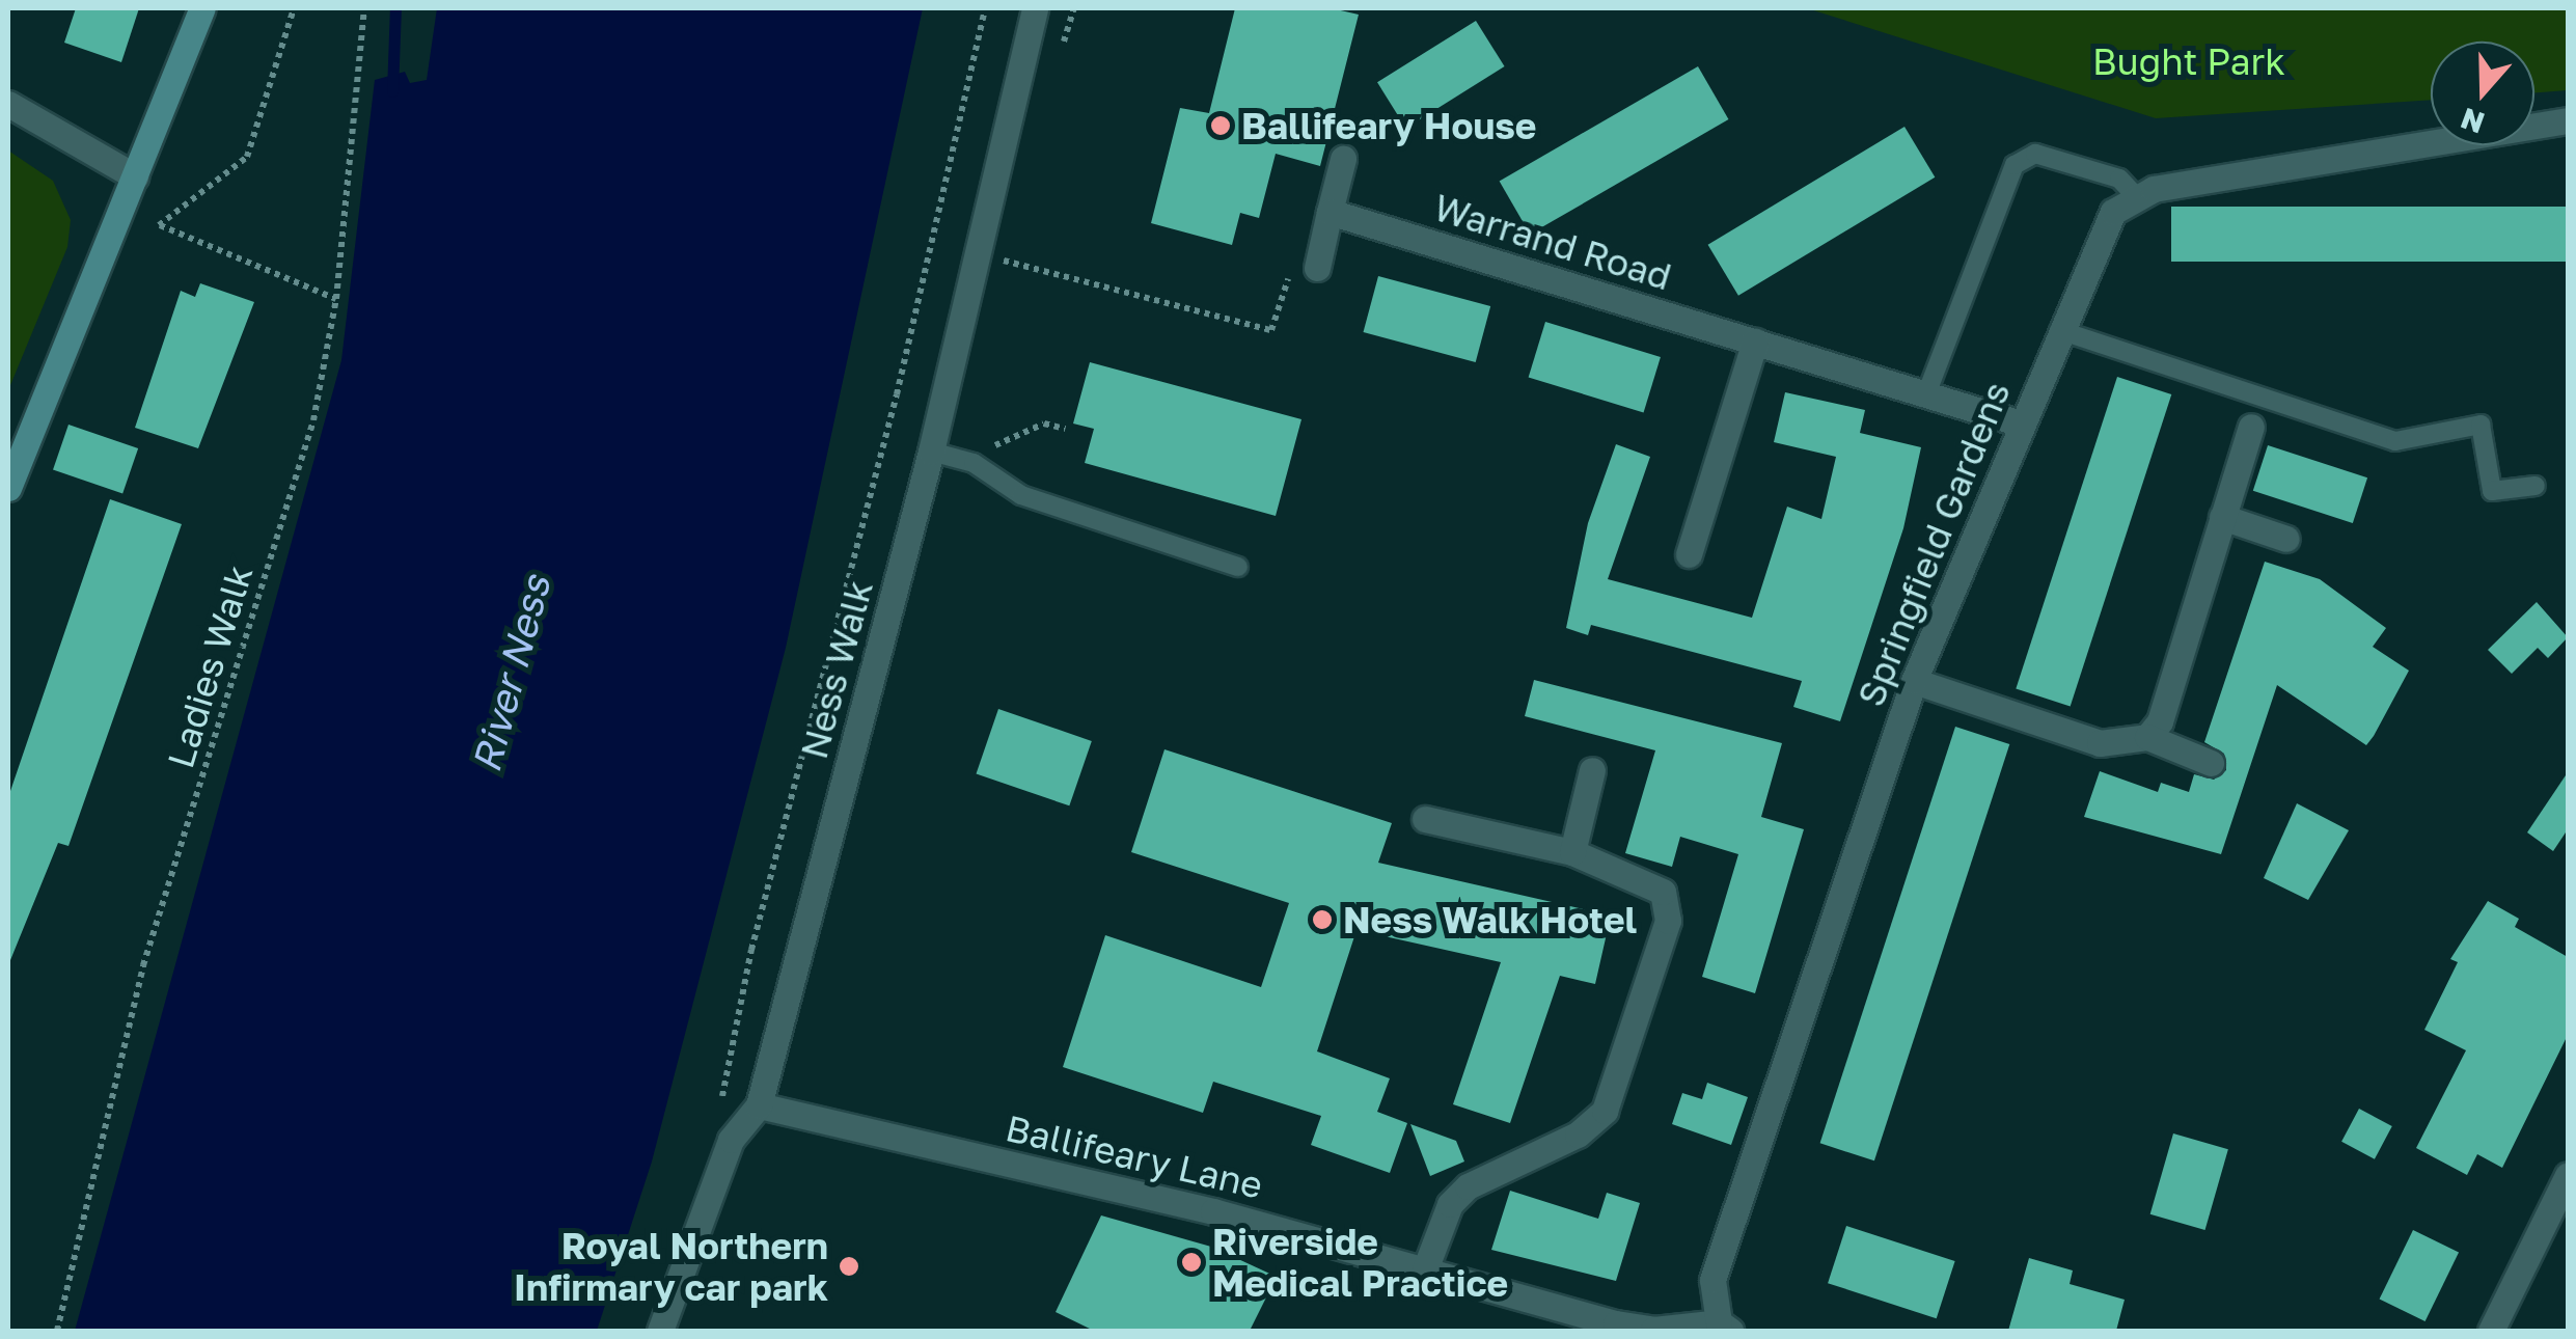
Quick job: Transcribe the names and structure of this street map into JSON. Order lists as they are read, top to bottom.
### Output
{
  "streets": {
    "street": [
      "Warrand Road",
      "Springfield Gardens",
      "Ness Walk",
      "Ballifeary Lane"
    ],
    "path": ["Ladies Walk"]
  },
  "crossings": [
    ["Warrand Road", "Springfield Gardens"],
    ["Springfield Gardens", "Ballifeary Lane"],
    ["Ness Walk", "Ballifeary Lane"]
  ],
  "water": ["River Ness"],
  "parks": ["Bught Park"],
  "places": [
    "Ballifeary House",
    "Ness Walk Hotel",
    "Riverside Medical Practice",
    "Royal Northern Infirmary car park"
  ],
  "north": "bottom"
}
